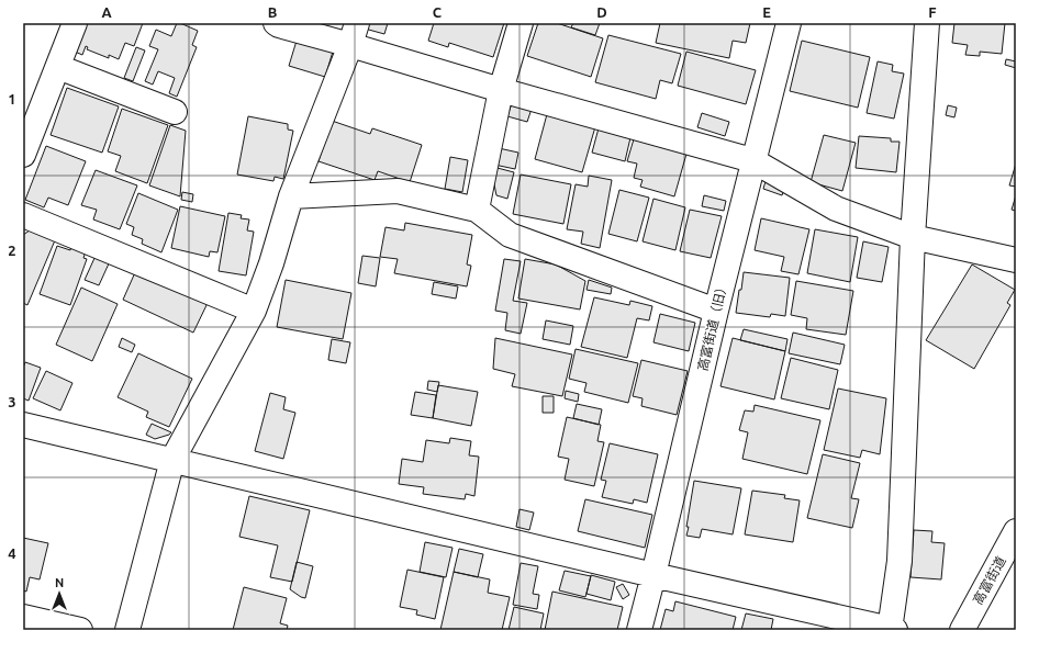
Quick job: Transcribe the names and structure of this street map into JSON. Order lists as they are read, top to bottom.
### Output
{
  "streets": {
    "street": ["高富街道（旧）", "高富街道"]
  },
  "north": "top",
  "grid": {
    "columns": [
      "A",
      "B",
      "C",
      "D",
      "E",
      "F"
    ],
    "rows": [
      "1",
      "2",
      "3",
      "4"
    ]
  }
}
